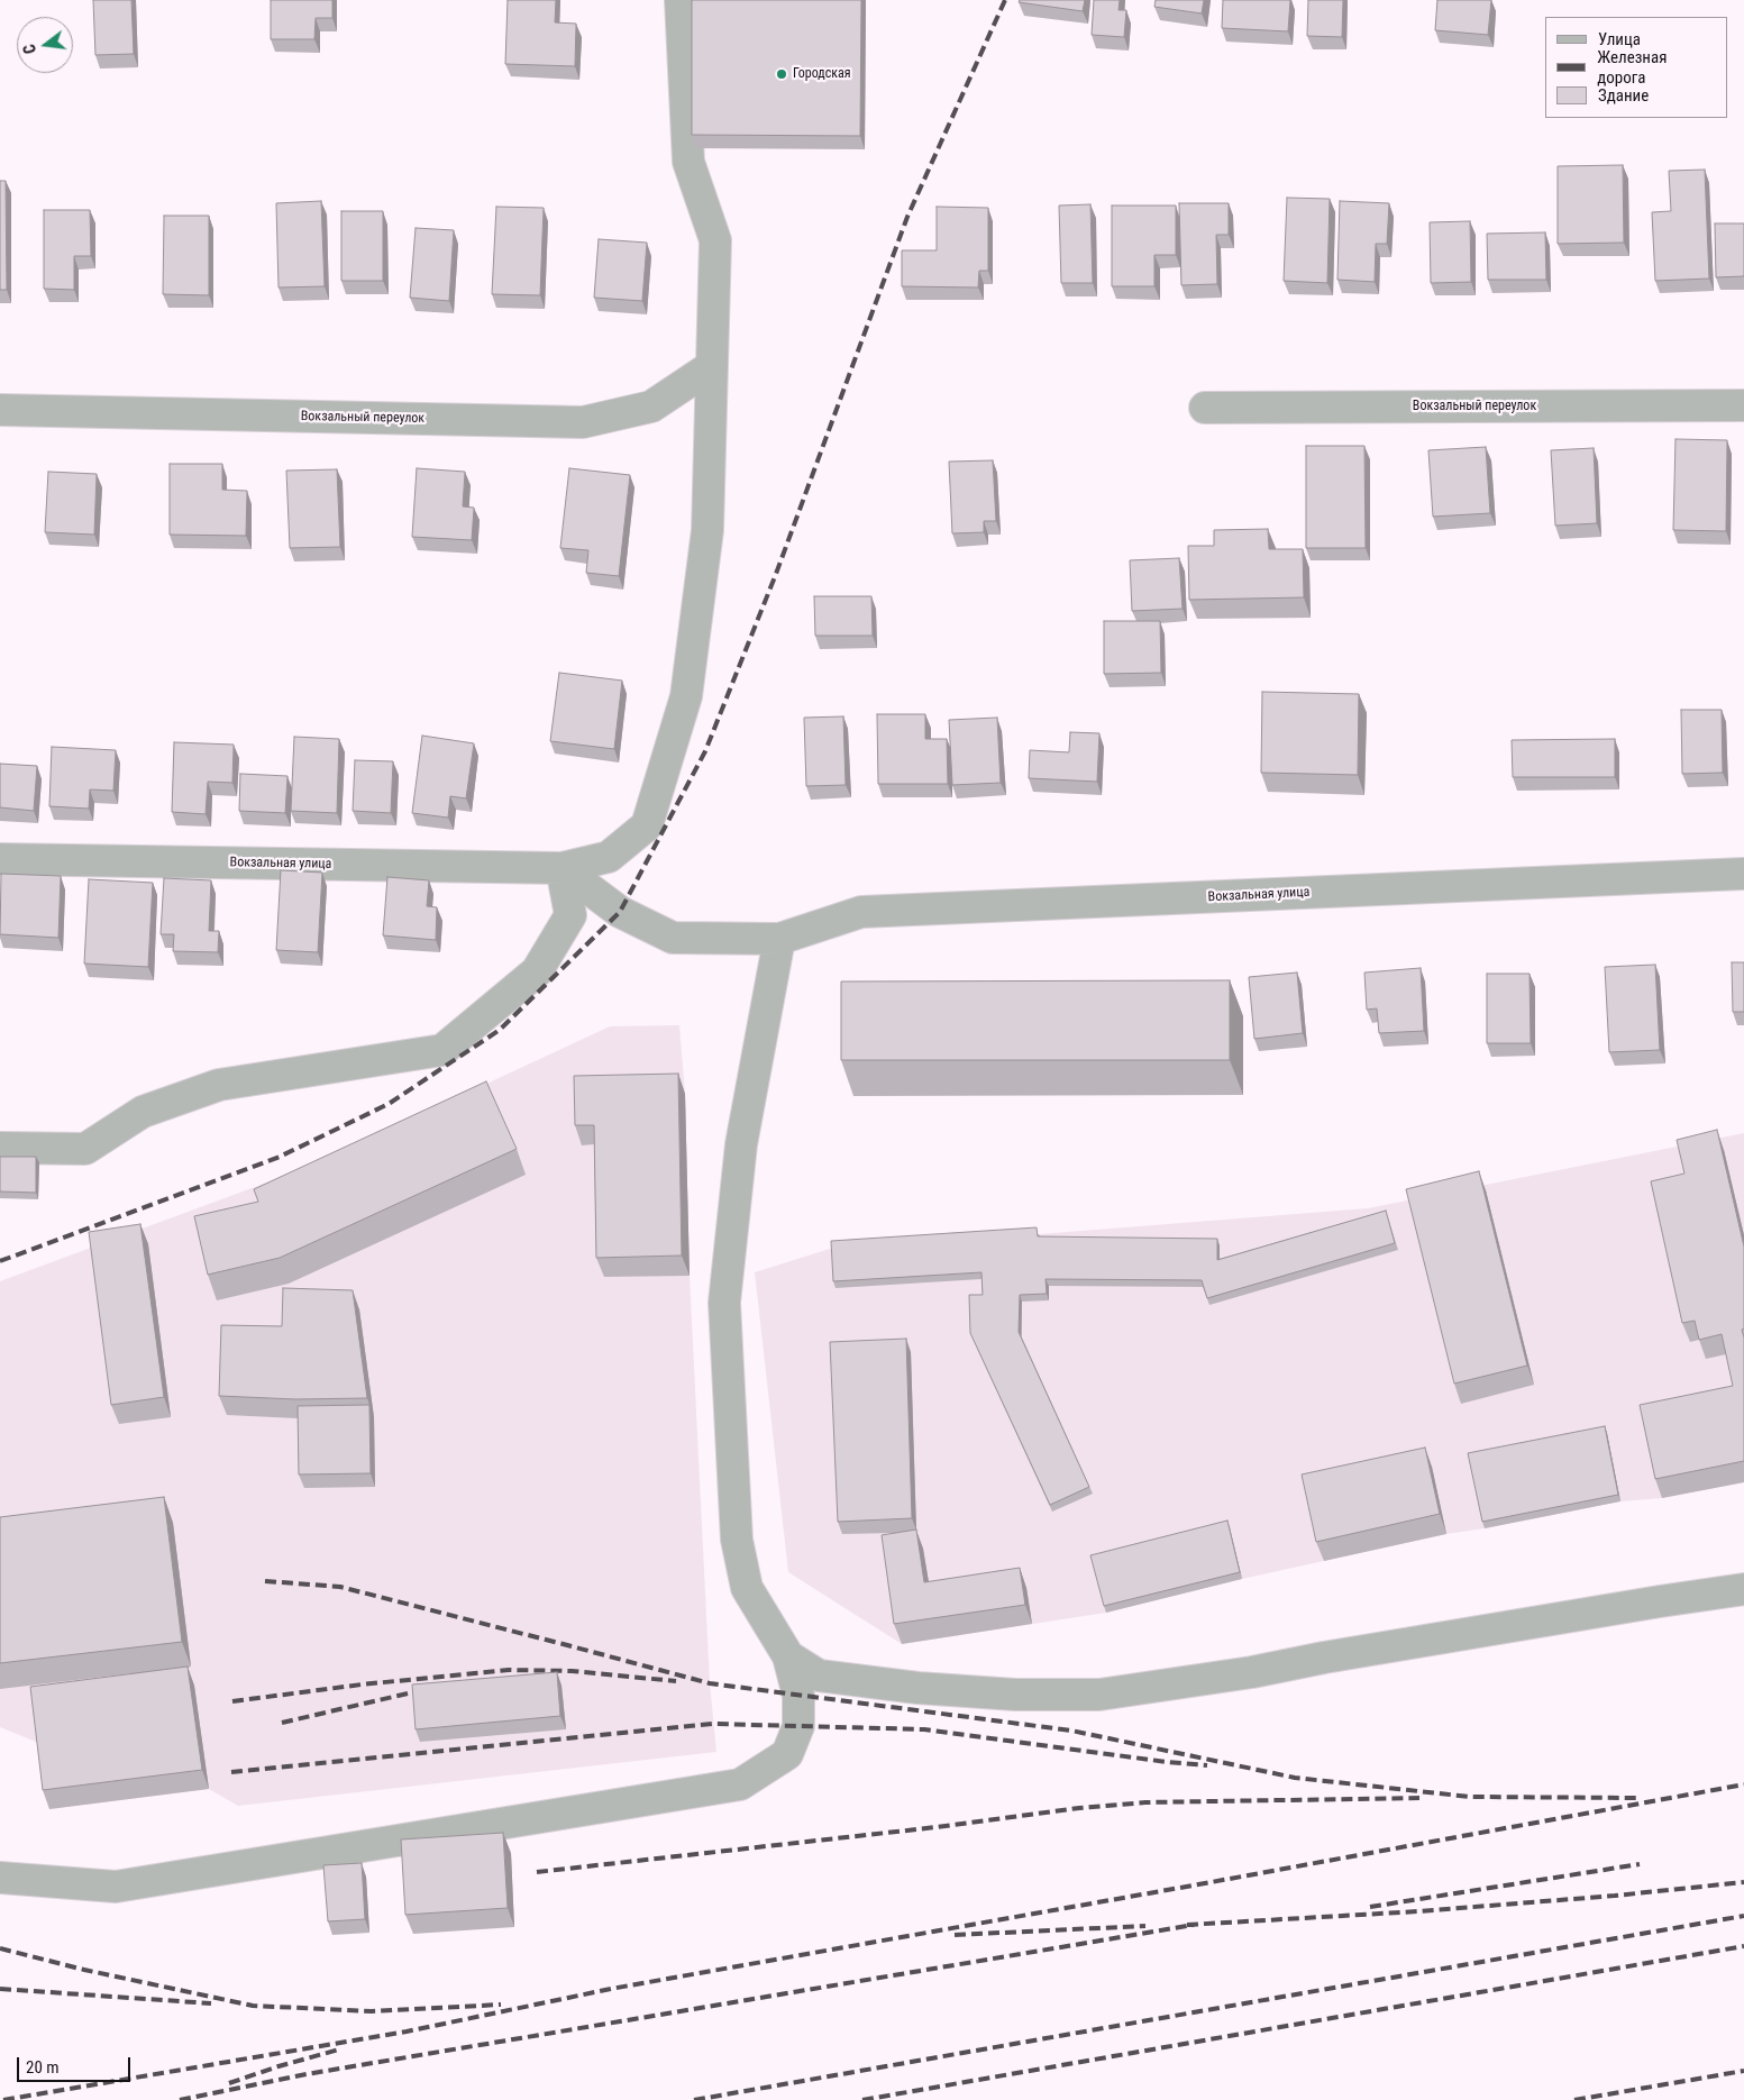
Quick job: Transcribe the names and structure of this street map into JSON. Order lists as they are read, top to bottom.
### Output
{
  "streets": {
    "street": ["Вокзальный переулок", "Вокзальная улица"]
  },
  "crossings": [
    ["Вокзальный переулок", "Вокзальная улица"]
  ],
  "places": ["Городская"],
  "legend": ["Улица", "Железная дорога", "Здание"],
  "scale_bar": "20 m",
  "north": "left"
}
